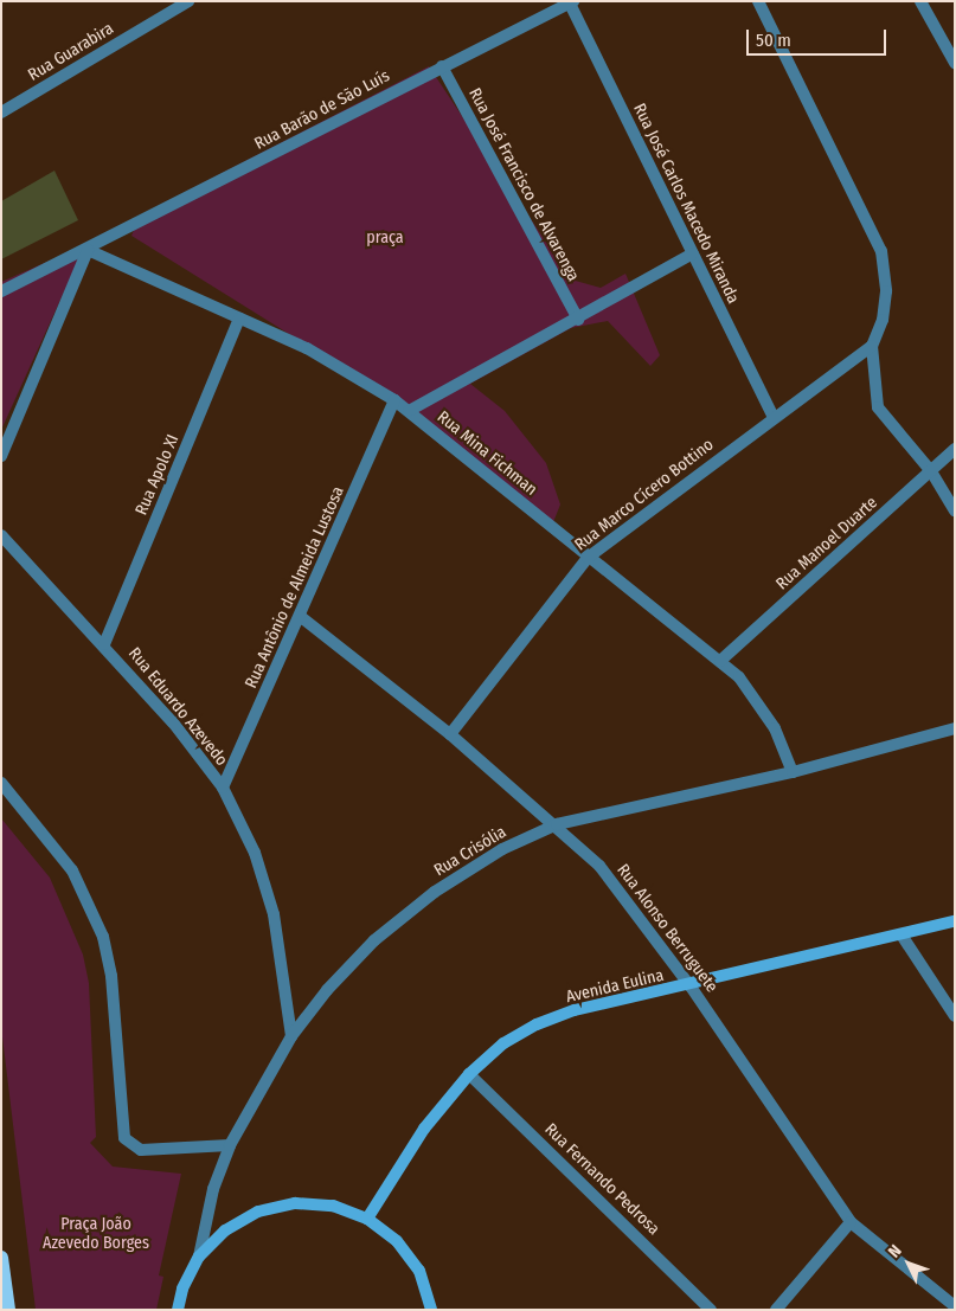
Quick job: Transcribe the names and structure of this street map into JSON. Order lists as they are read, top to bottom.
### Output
{
  "streets": {
    "street": [
      "Rua Guarabira",
      "Rua Barão de São Luís",
      "Rua José Francisco de Alvarenga",
      "Rua José Carlos Macedo Miranda",
      "Rua Mina Fichman",
      "Rua Apolo XI",
      "Rua Marco Cícero Bottino",
      "Rua Manoel Duarte",
      "Rua Antônio de Almeida Lustosa",
      "Rua Eduardo Azevedo",
      "Rua Crisólia",
      "Rua Alonso Berruguete",
      "Avenida Eulina",
      "Rua Fernando Pedrosa"
    ]
  },
  "crossings": [
    ["Rua Barão de São Luís", "Rua José Francisco de Alvarenga"],
    ["Rua Barão de São Luís", "Rua José Carlos Macedo Miranda"],
    ["Rua Barão de São Luís", "Rua Mina Fichman"],
    ["Rua José Carlos Macedo Miranda", "Rua Marco Cícero Bottino"],
    ["Rua Mina Fichman", "Rua Apolo XI"],
    ["Rua Mina Fichman", "Rua Marco Cícero Bottino"],
    ["Rua Mina Fichman", "Rua Manoel Duarte"],
    ["Rua Mina Fichman", "Rua Antônio de Almeida Lustosa"],
    ["Rua Mina Fichman", "Rua Crisólia"],
    ["Rua Apolo XI", "Rua Eduardo Azevedo"],
    ["Rua Marco Cícero Bottino", "Rua Alonso Berruguete"],
    ["Rua Antônio de Almeida Lustosa", "Rua Eduardo Azevedo"],
    ["Rua Antônio de Almeida Lustosa", "Rua Alonso Berruguete"],
    ["Rua Eduardo Azevedo", "Rua Crisólia"],
    ["Rua Crisólia", "Rua Alonso Berruguete"],
    ["Rua Alonso Berruguete", "Avenida Eulina"],
    ["Avenida Eulina", "Rua Fernando Pedrosa"]
  ],
  "parks": ["praça", "Praça João Azevedo Borges"],
  "scale_bar": "50 m",
  "north": "top left"
}
